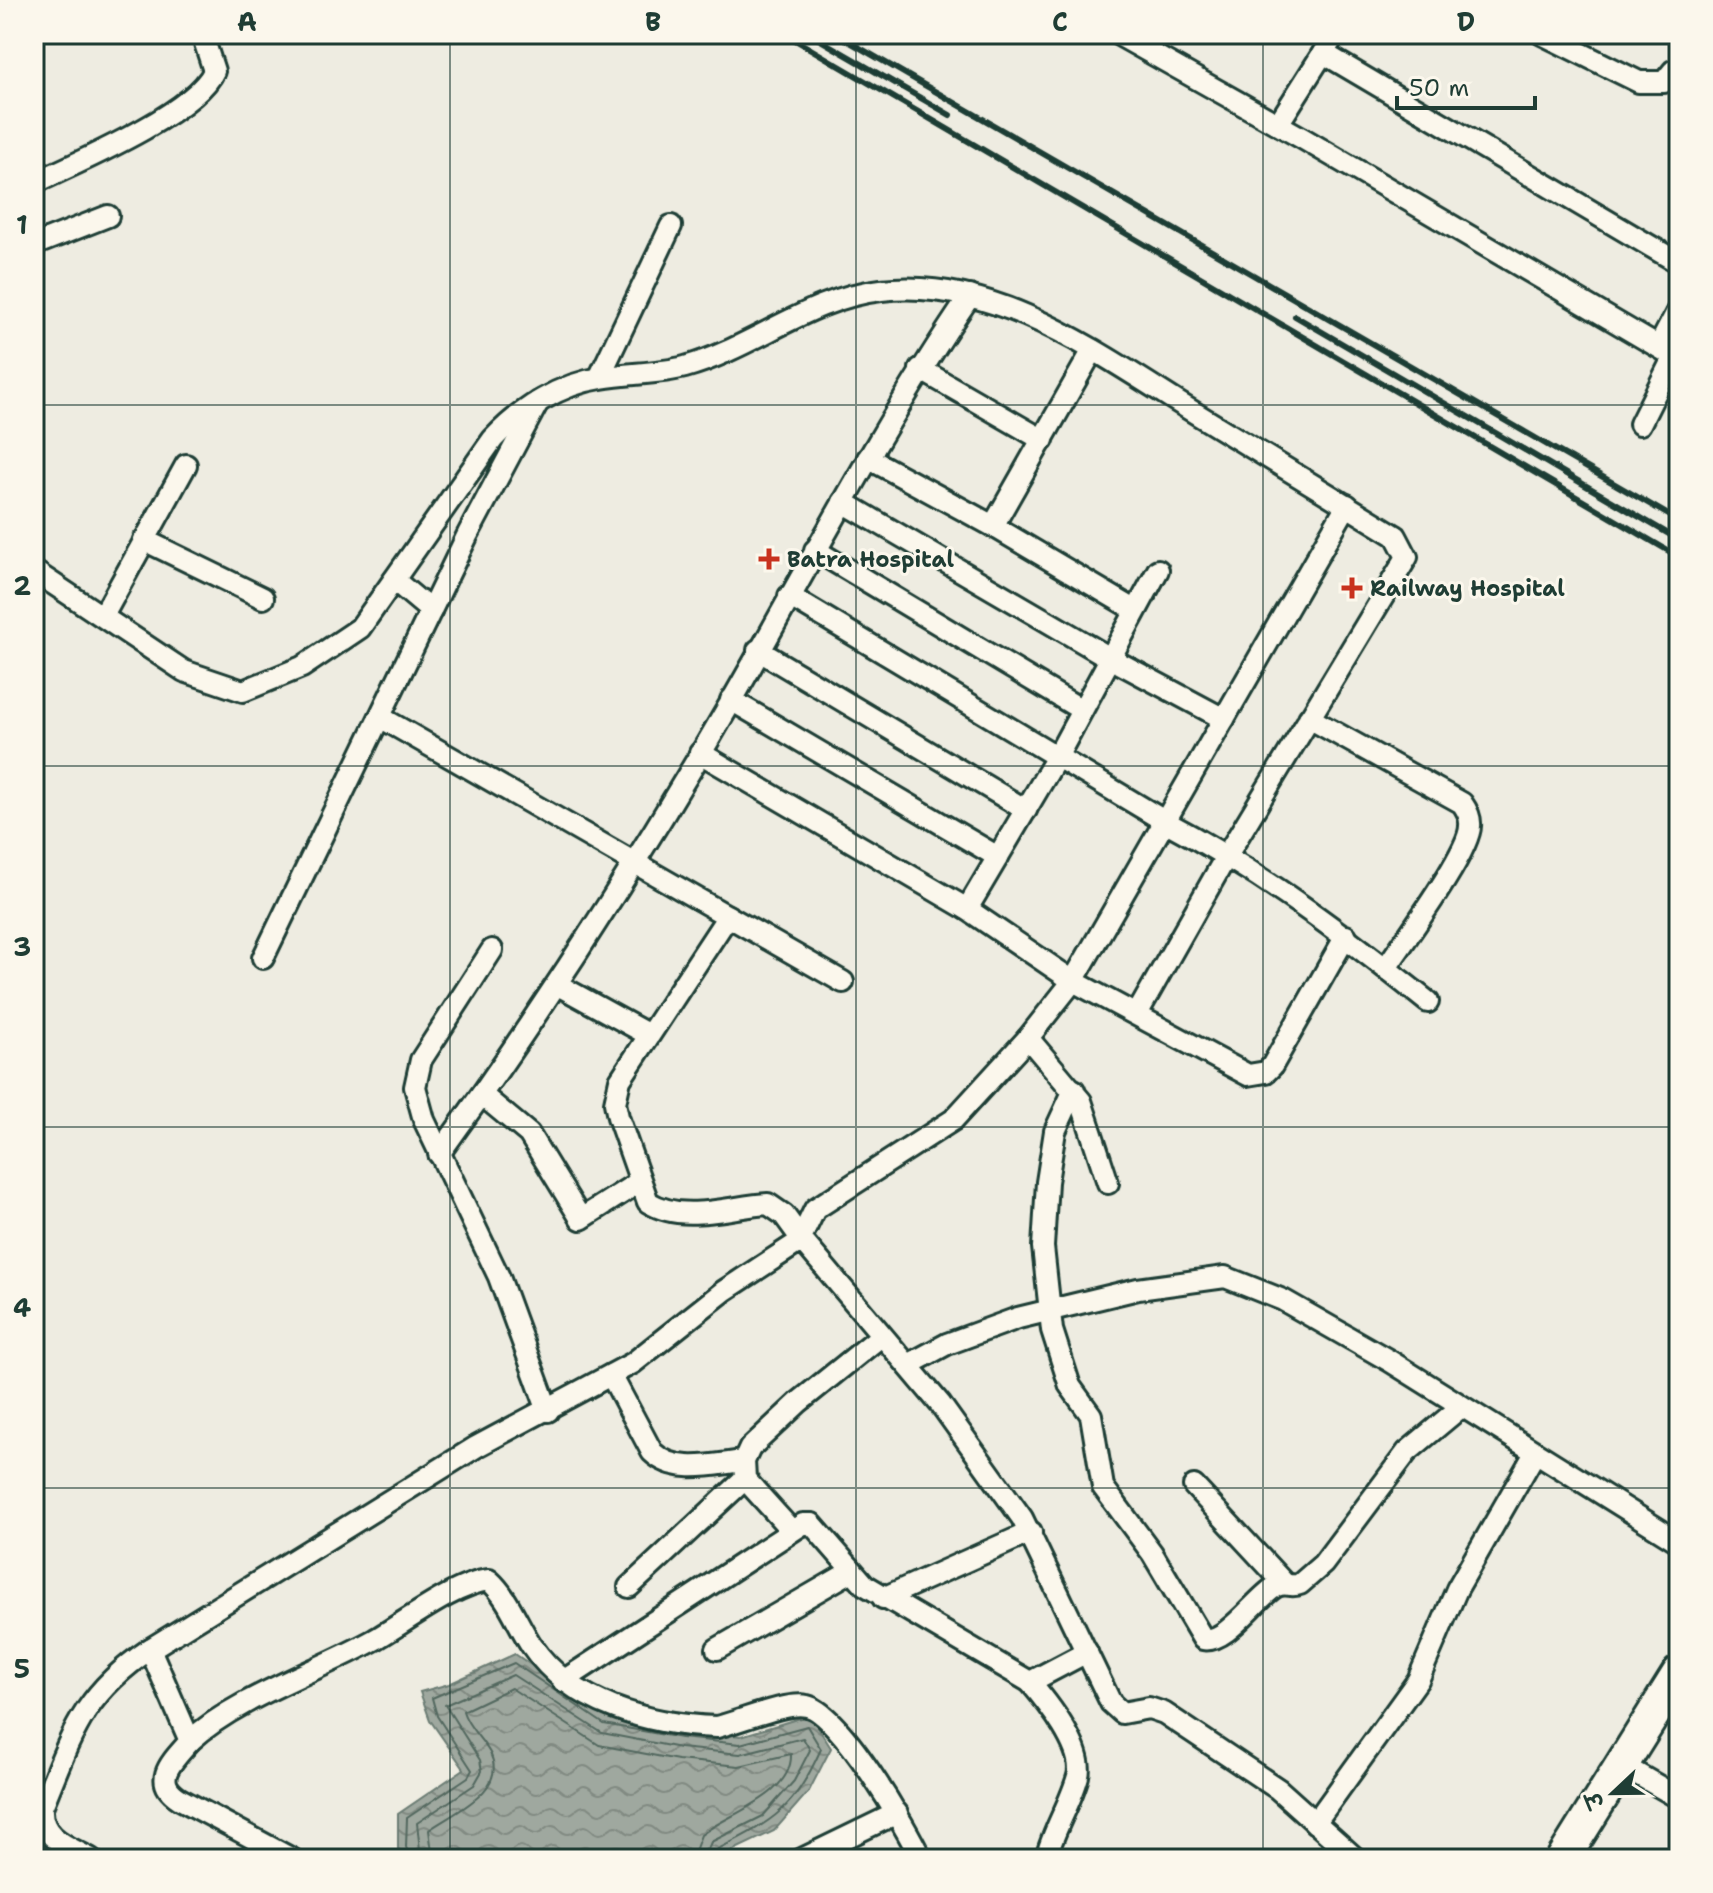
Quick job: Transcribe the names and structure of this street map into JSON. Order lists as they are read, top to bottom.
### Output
{
  "places": {
    "health": ["Batra Hospital", "Railway Hospital"]
  },
  "scale_bar": "50 m",
  "north": "left",
  "grid": {
    "columns": [
      "A",
      "B",
      "C",
      "D"
    ],
    "rows": [
      "1",
      "2",
      "3",
      "4",
      "5"
    ]
  }
}
